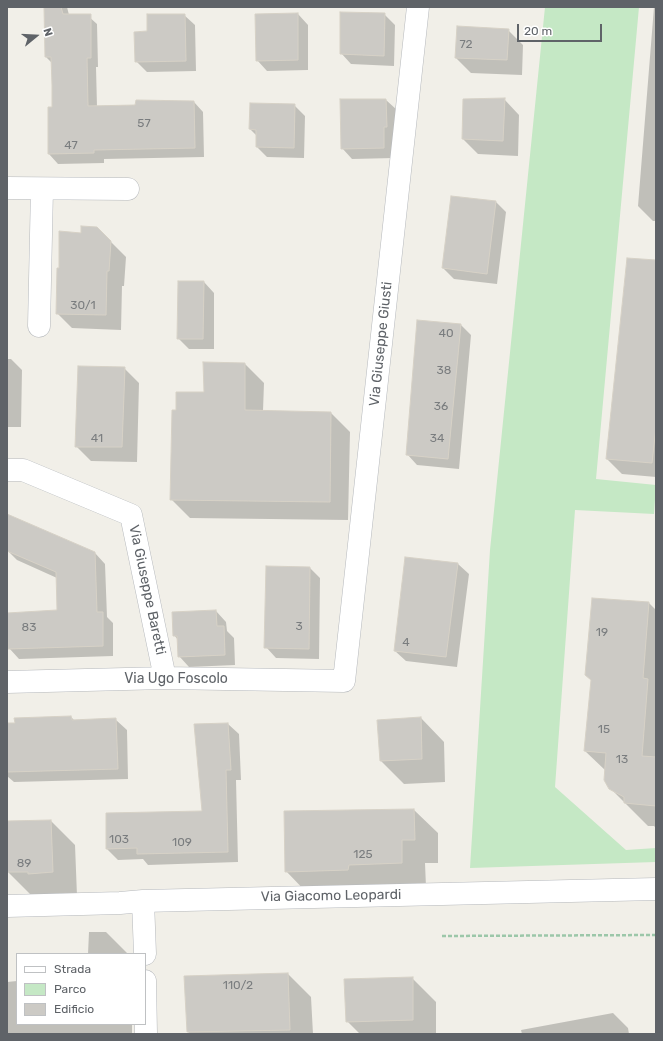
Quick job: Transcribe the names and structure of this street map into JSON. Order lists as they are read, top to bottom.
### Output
{
  "streets": {
    "street": [
      "Via Giuseppe Giusti",
      "Via Giuseppe Baretti",
      "Via Ugo Foscolo",
      "Via Giacomo Leopardi"
    ]
  },
  "crossings": [
    ["Via Giuseppe Giusti", "Via Ugo Foscolo"],
    ["Via Giuseppe Baretti", "Via Ugo Foscolo"]
  ],
  "house_numbers": [
    "72",
    "57",
    "47",
    "30/1",
    "40",
    "38",
    "36",
    "41",
    "34",
    "3",
    "83",
    "19",
    "4",
    "15",
    "13",
    "103",
    "109",
    "125",
    "89",
    "110/2"
  ],
  "legend": ["Strada", "Parco", "Edificio"],
  "scale_bar": "20 m",
  "north": "right"
}
